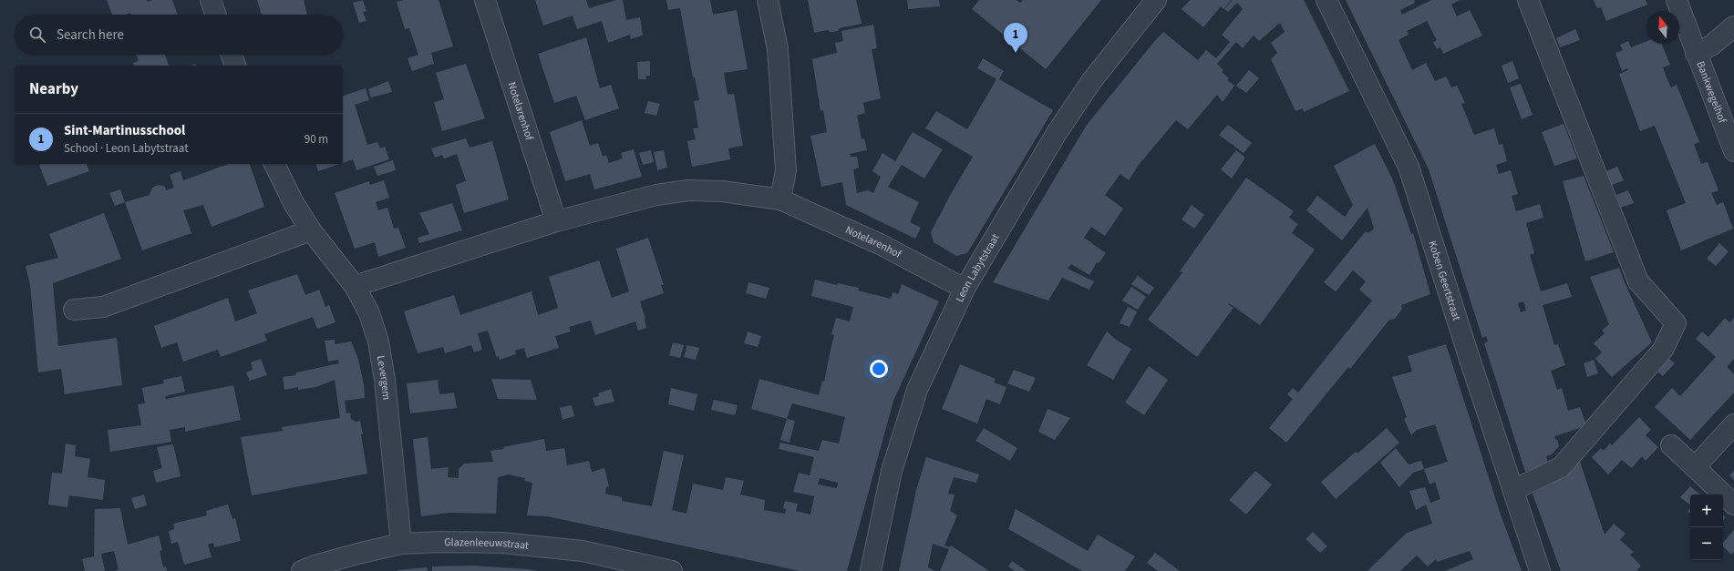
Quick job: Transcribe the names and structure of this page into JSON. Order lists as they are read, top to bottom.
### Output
{
  "streets": {
    "street": [
      "Bankwegelhof",
      "Notelarenhof",
      "Leon Labytstraat",
      "Koben Geertstraat",
      "Levergem",
      "Glazenleeuwstraat"
    ]
  },
  "crossings": [
    ["Notelarenhof", "Leon Labytstraat"],
    ["Notelarenhof", "Levergem"],
    ["Levergem", "Glazenleeuwstraat"]
  ],
  "north": "top",
  "page": {
    "search": "Search here",
    "pins": "1",
    "heading": "Nearby",
    "list": [
      {
        "mark": "1",
        "name": "Sint-Martinusschool",
        "note": "School · Leon Labytstraat",
        "value": "90 m"
      }
    ],
    "map_buttons": ["+", "−"]
  }
}
